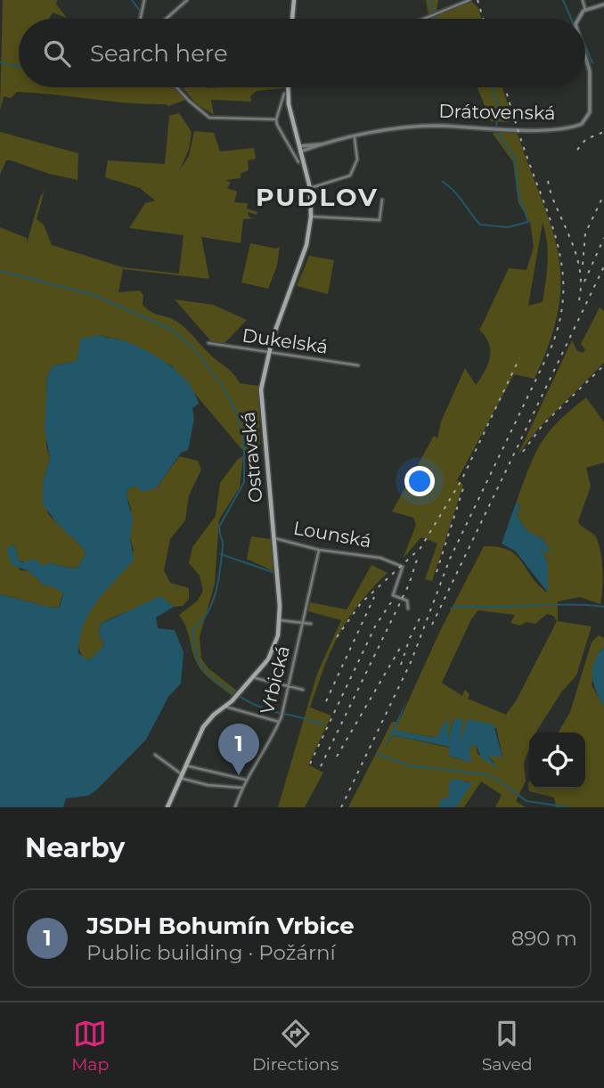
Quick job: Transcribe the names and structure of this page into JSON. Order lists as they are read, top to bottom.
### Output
{
  "streets": {
    "main road": ["Ostravská"],
    "street": [
      "Drátovenská",
      "Dukelská",
      "Lounská",
      "Vrbická"
    ]
  },
  "crossings": [
    ["Drátovenská", "Ostravská"],
    ["Dukelská", "Ostravská"],
    ["Ostravská", "Lounská"],
    ["Lounská", "Vrbická"]
  ],
  "districts": ["PUDLOV"],
  "page": {
    "search": "Search here",
    "pins": "1",
    "heading": "Nearby",
    "list": [
      {
        "mark": "1",
        "name": "JSDH Bohumín Vrbice",
        "note": "Public building · Požární",
        "value": "890 m"
      }
    ],
    "nav": ["Map", "Directions", "Saved"]
  }
}
